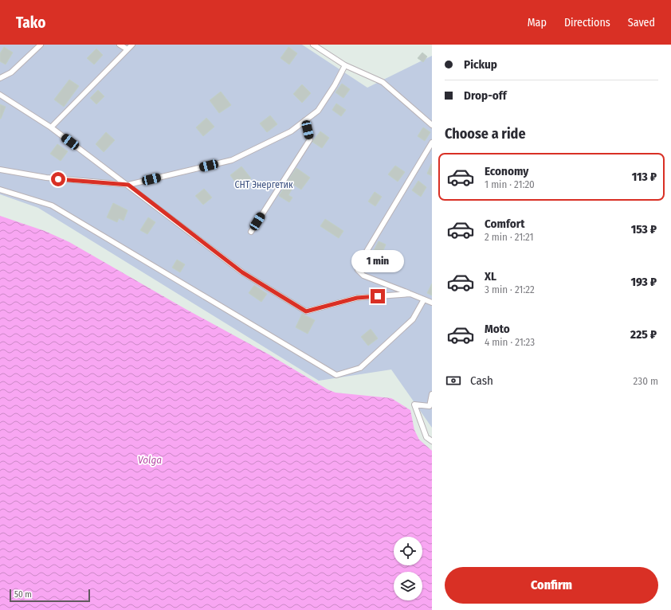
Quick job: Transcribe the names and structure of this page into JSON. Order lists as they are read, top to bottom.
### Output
{
  "water": ["Volga"],
  "parks": ["СНТ Энергетик"],
  "scale_bar": "50 m",
  "page": {
    "header": "Tako",
    "nav": ["Map", "Directions", "Saved"],
    "banner": ["Pickup", "Drop-off"],
    "heading": "Choose a ride",
    "list": [
      {
        "name": "Economy",
        "note": "1 min · 21:20",
        "value": "113 ₽"
      },
      {
        "name": "Comfort",
        "note": "2 min · 21:21",
        "value": "153 ₽"
      },
      {
        "name": "XL",
        "note": "3 min · 21:22",
        "value": "193 ₽"
      },
      {
        "name": "Moto",
        "note": "4 min · 21:23",
        "value": "225 ₽"
      }
    ],
    "bubble": "1 min",
    "pay": ["Cash", "230 m"],
    "buttons": "Confirm",
    "scale": "50 m"
  }
}
